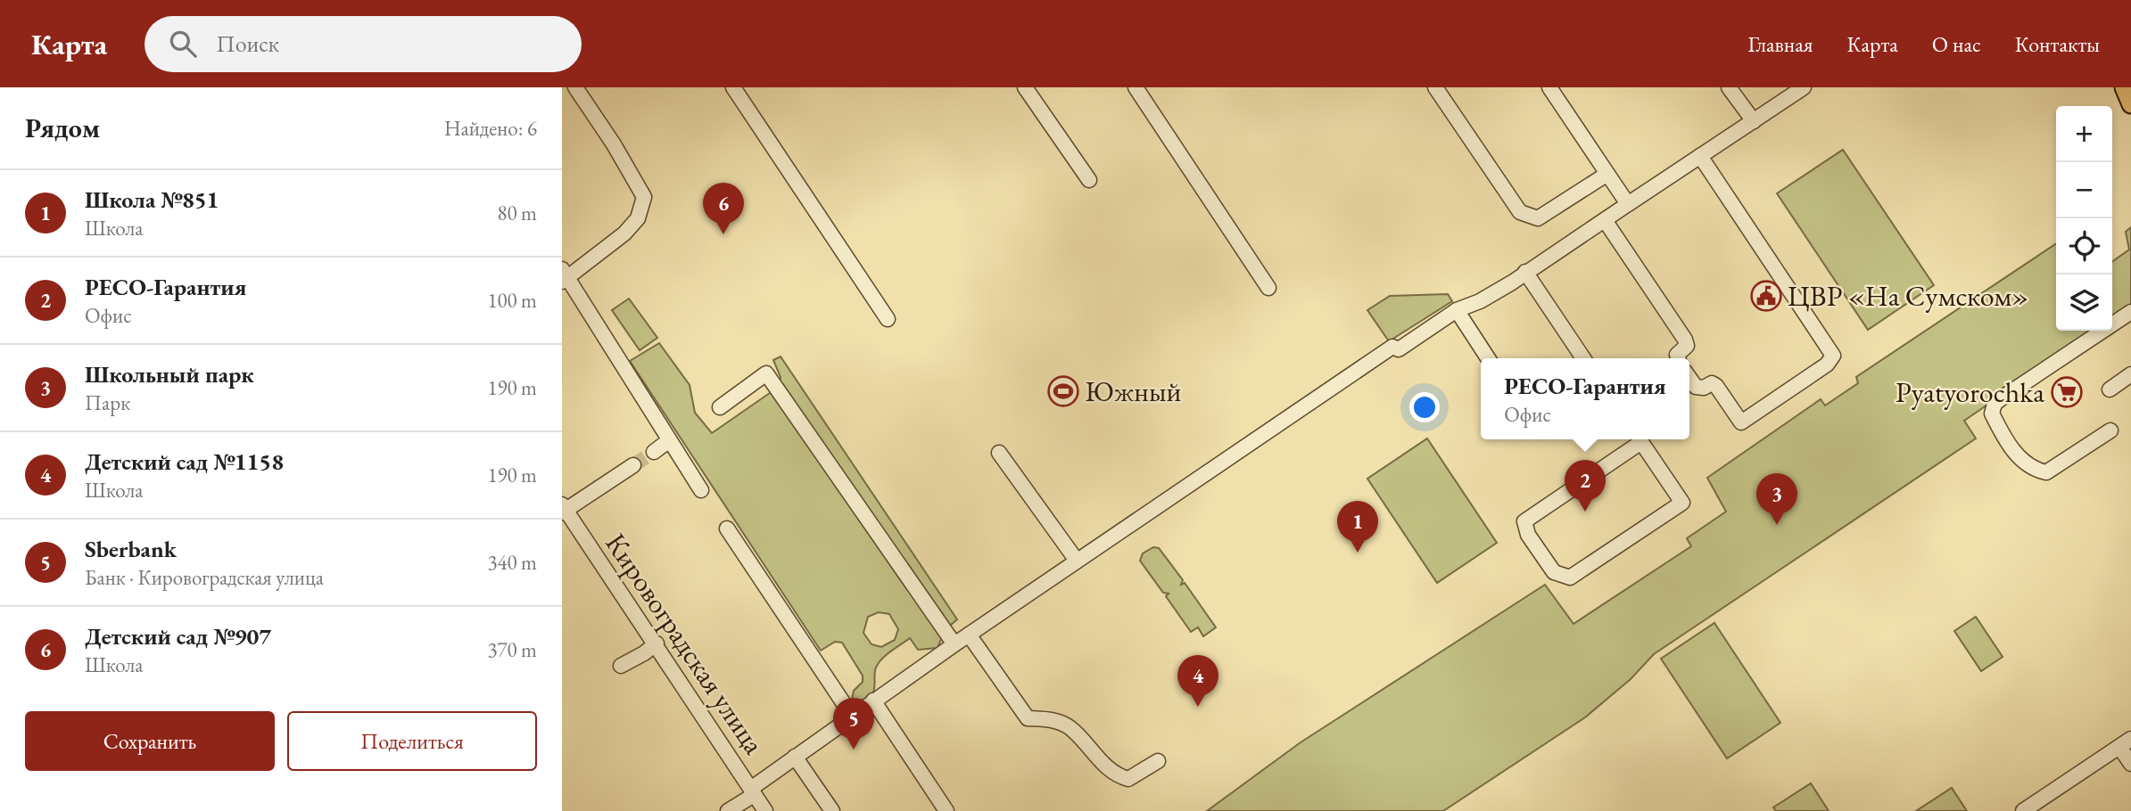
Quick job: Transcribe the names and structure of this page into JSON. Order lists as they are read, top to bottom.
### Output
{
  "streets": {
    "street": ["Кировоградская улица"]
  },
  "places": {
    "public building": ["ЦВР «На Сумском»"],
    "sports": ["Южный"],
    "supermarket": ["Pyatyorochka"]
  },
  "page": {
    "header": "Карта",
    "search": "Поиск",
    "nav": [
      "Главная",
      "Карта",
      "О нас",
      "Контакты"
    ],
    "heading": ["Рядом", "Найдено: 6"],
    "map_buttons": ["+", "−"],
    "list": [
      {
        "mark": "1",
        "name": "Школа №851",
        "note": "Школа",
        "value": "80 m"
      },
      {
        "mark": "2",
        "name": "РЕСО-Гарантия",
        "note": "Офис",
        "value": "100 m"
      },
      {
        "mark": "3",
        "name": "Школьный парк",
        "note": "Парк",
        "value": "190 m"
      },
      {
        "mark": "4",
        "name": "Детский сад №1158",
        "note": "Школа",
        "value": "190 m"
      },
      {
        "mark": "5",
        "name": "Sberbank",
        "note": "Банк · Кировоградская улица",
        "value": "340 m"
      },
      {
        "mark": "6",
        "name": "Детский сад №907",
        "note": "Школа",
        "value": "370 m"
      }
    ],
    "pins": [
      "6",
      "2",
      "3",
      "1",
      "4",
      "5"
    ],
    "popup": ["РЕСО-Гарантия", "Офис"],
    "buttons": ["Сохранить", "Поделиться"]
  }
}
